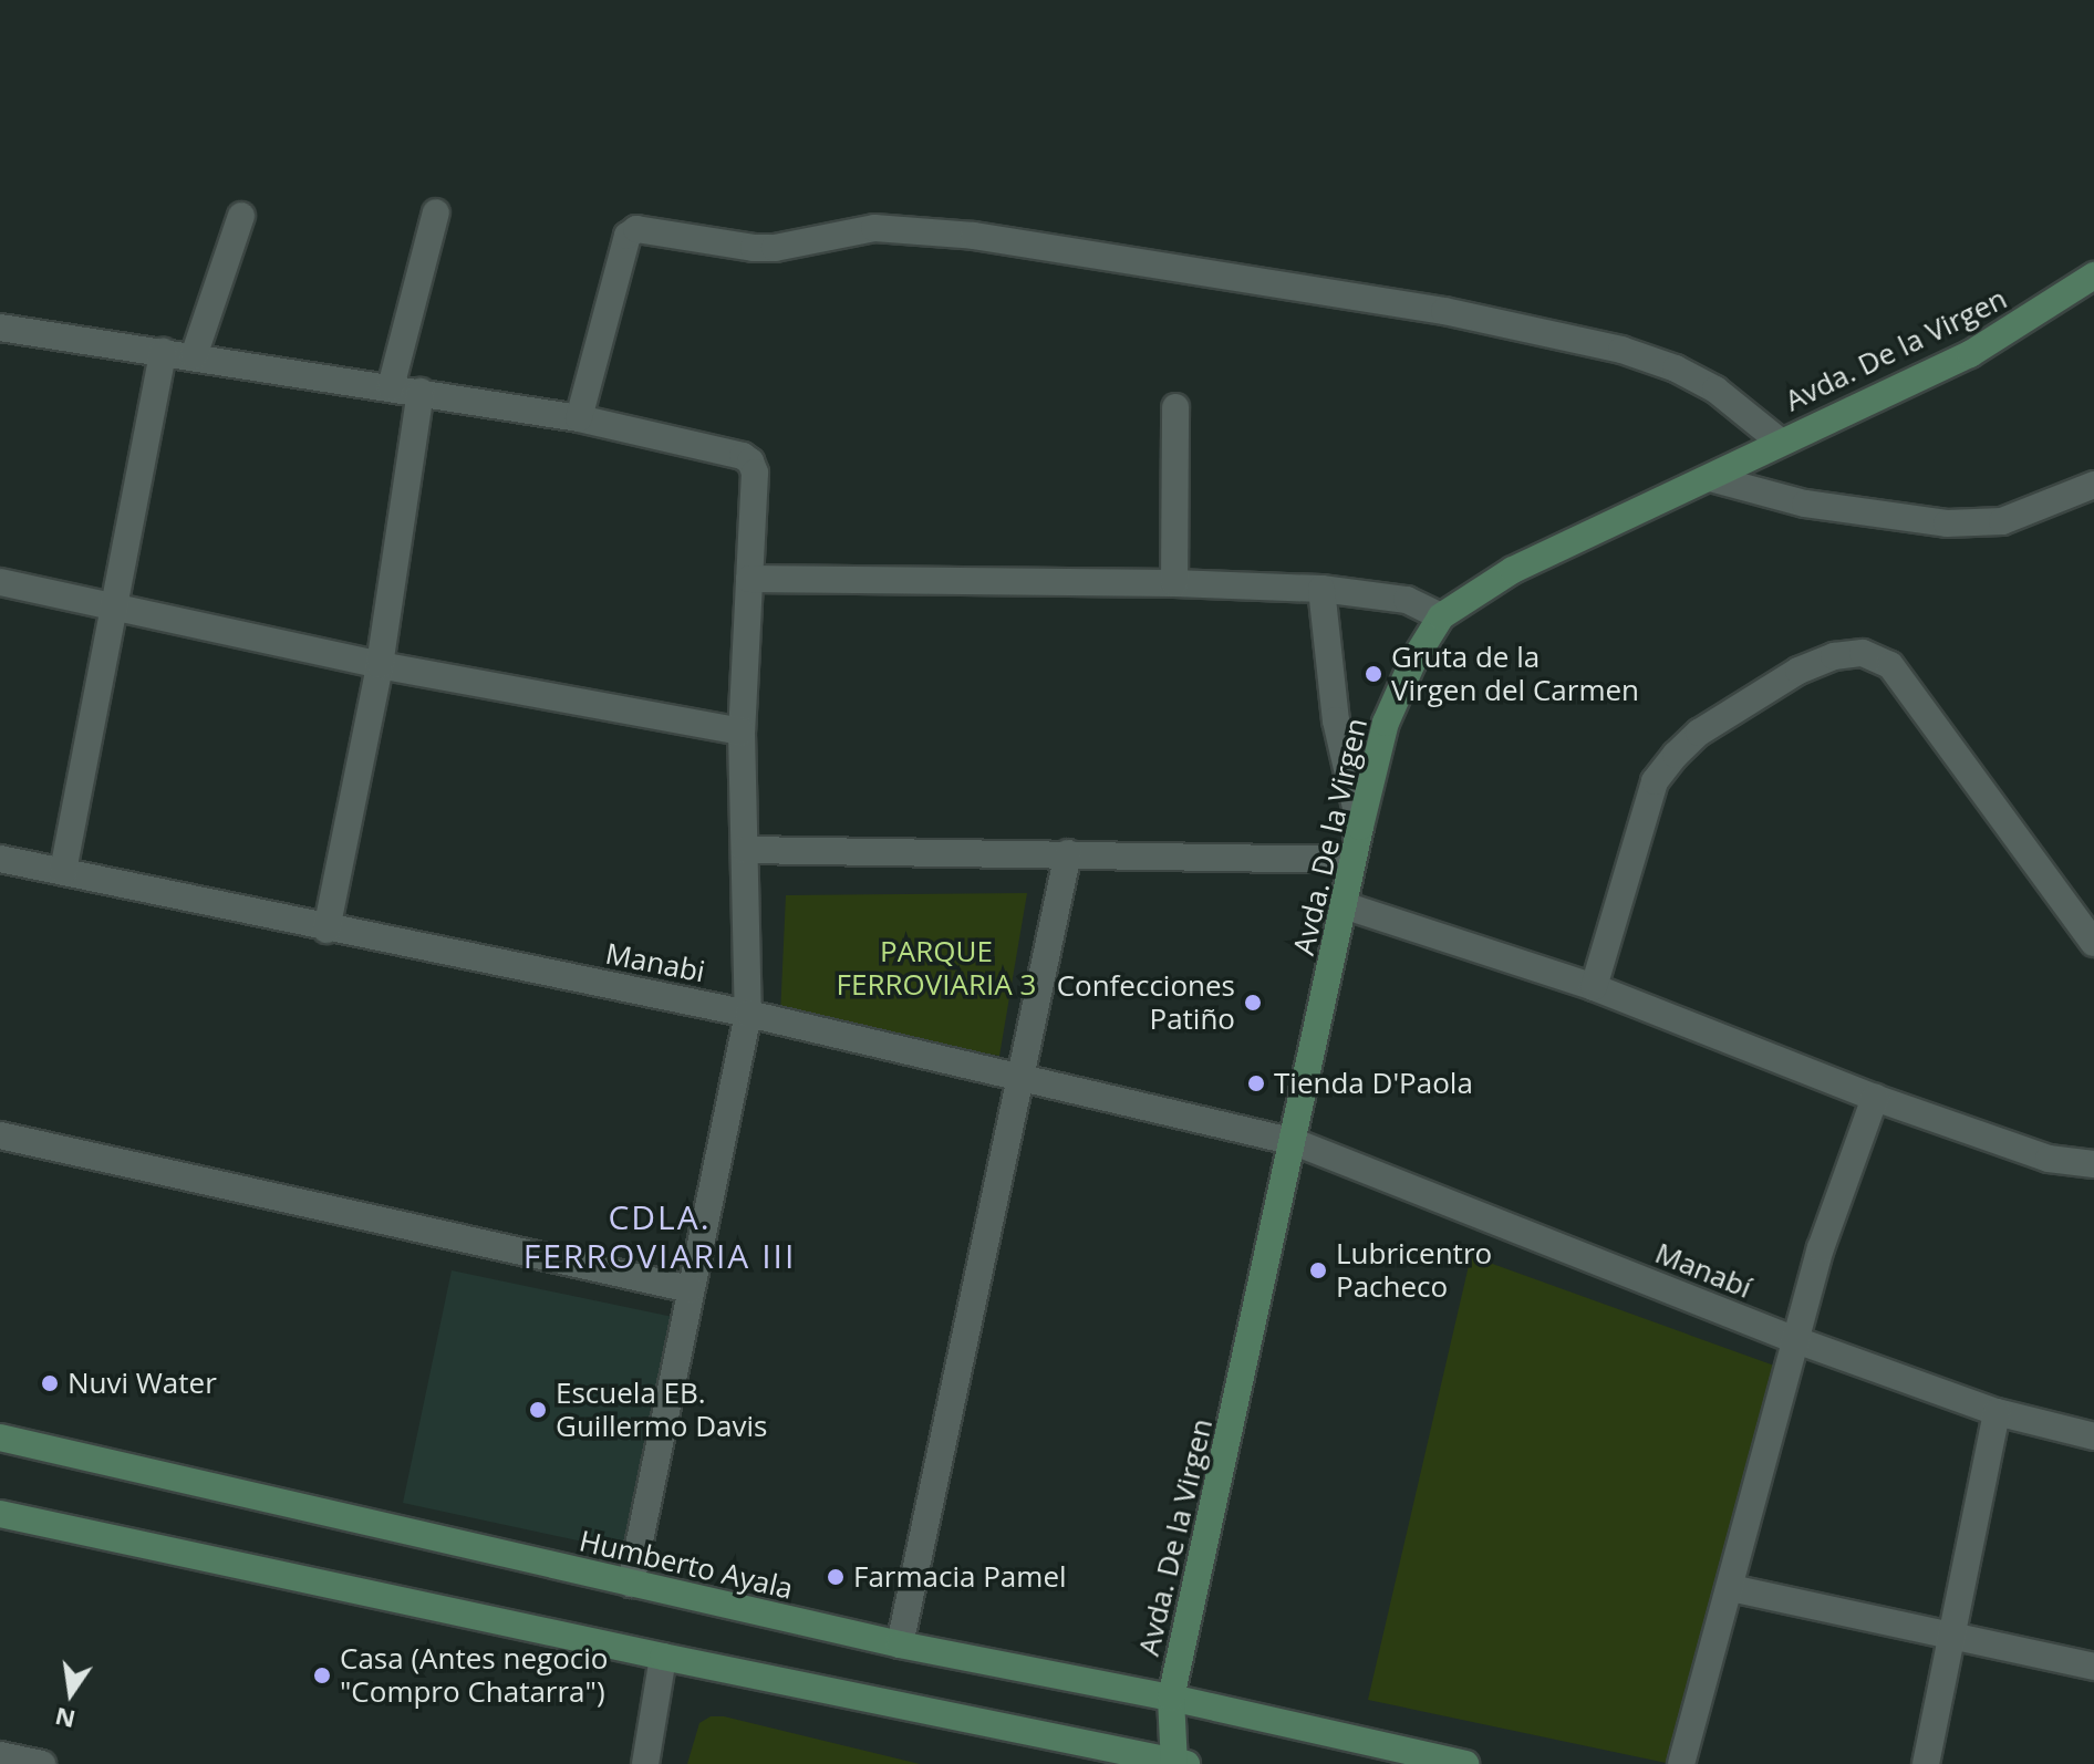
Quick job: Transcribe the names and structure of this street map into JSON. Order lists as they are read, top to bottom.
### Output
{
  "streets": {
    "street": [
      "Avda. De la Virgen",
      "Manabi",
      "Manabí",
      "Humberto Ayala"
    ]
  },
  "crossings": [
    ["Avda. De la Virgen", "Manabi"],
    ["Avda. De la Virgen", "Manabí"],
    ["Avda. De la Virgen", "Humberto Ayala"],
    ["Manabi", "Manabí"]
  ],
  "districts": ["CDLA. FERROVIARIA III"],
  "parks": ["PARQUE FERROVIARIA 3"],
  "places": [
    "Gruta de la Virgen del Carmen",
    "Confecciones Patiño",
    "Tienda D'Paola",
    "Lubricentro Pacheco",
    "Nuvi Water",
    "Escuela EB. Guillermo Davis",
    "Farmacia Pamel",
    "Casa (Antes negocio \"Compro Chatarra\")"
  ],
  "north": "bottom"
}
